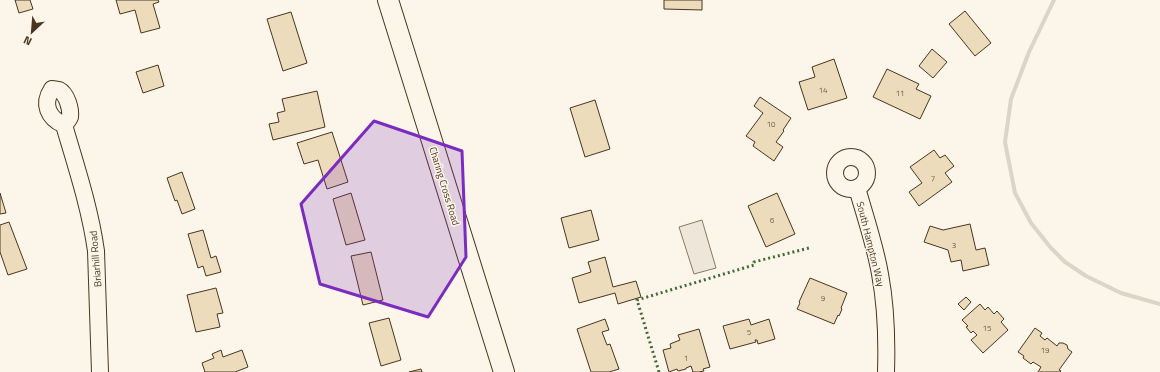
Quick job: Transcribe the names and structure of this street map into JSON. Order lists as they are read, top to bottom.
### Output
{
  "streets": {
    "main road": ["Charing Cross Road"],
    "street": ["South Hampton Way", "Briarhill Road"]
  },
  "house_numbers": [
    "14",
    "11",
    "10",
    "7",
    "6",
    "3",
    "9",
    "15",
    "5",
    "19",
    "1"
  ],
  "north": "bottom left"
}
